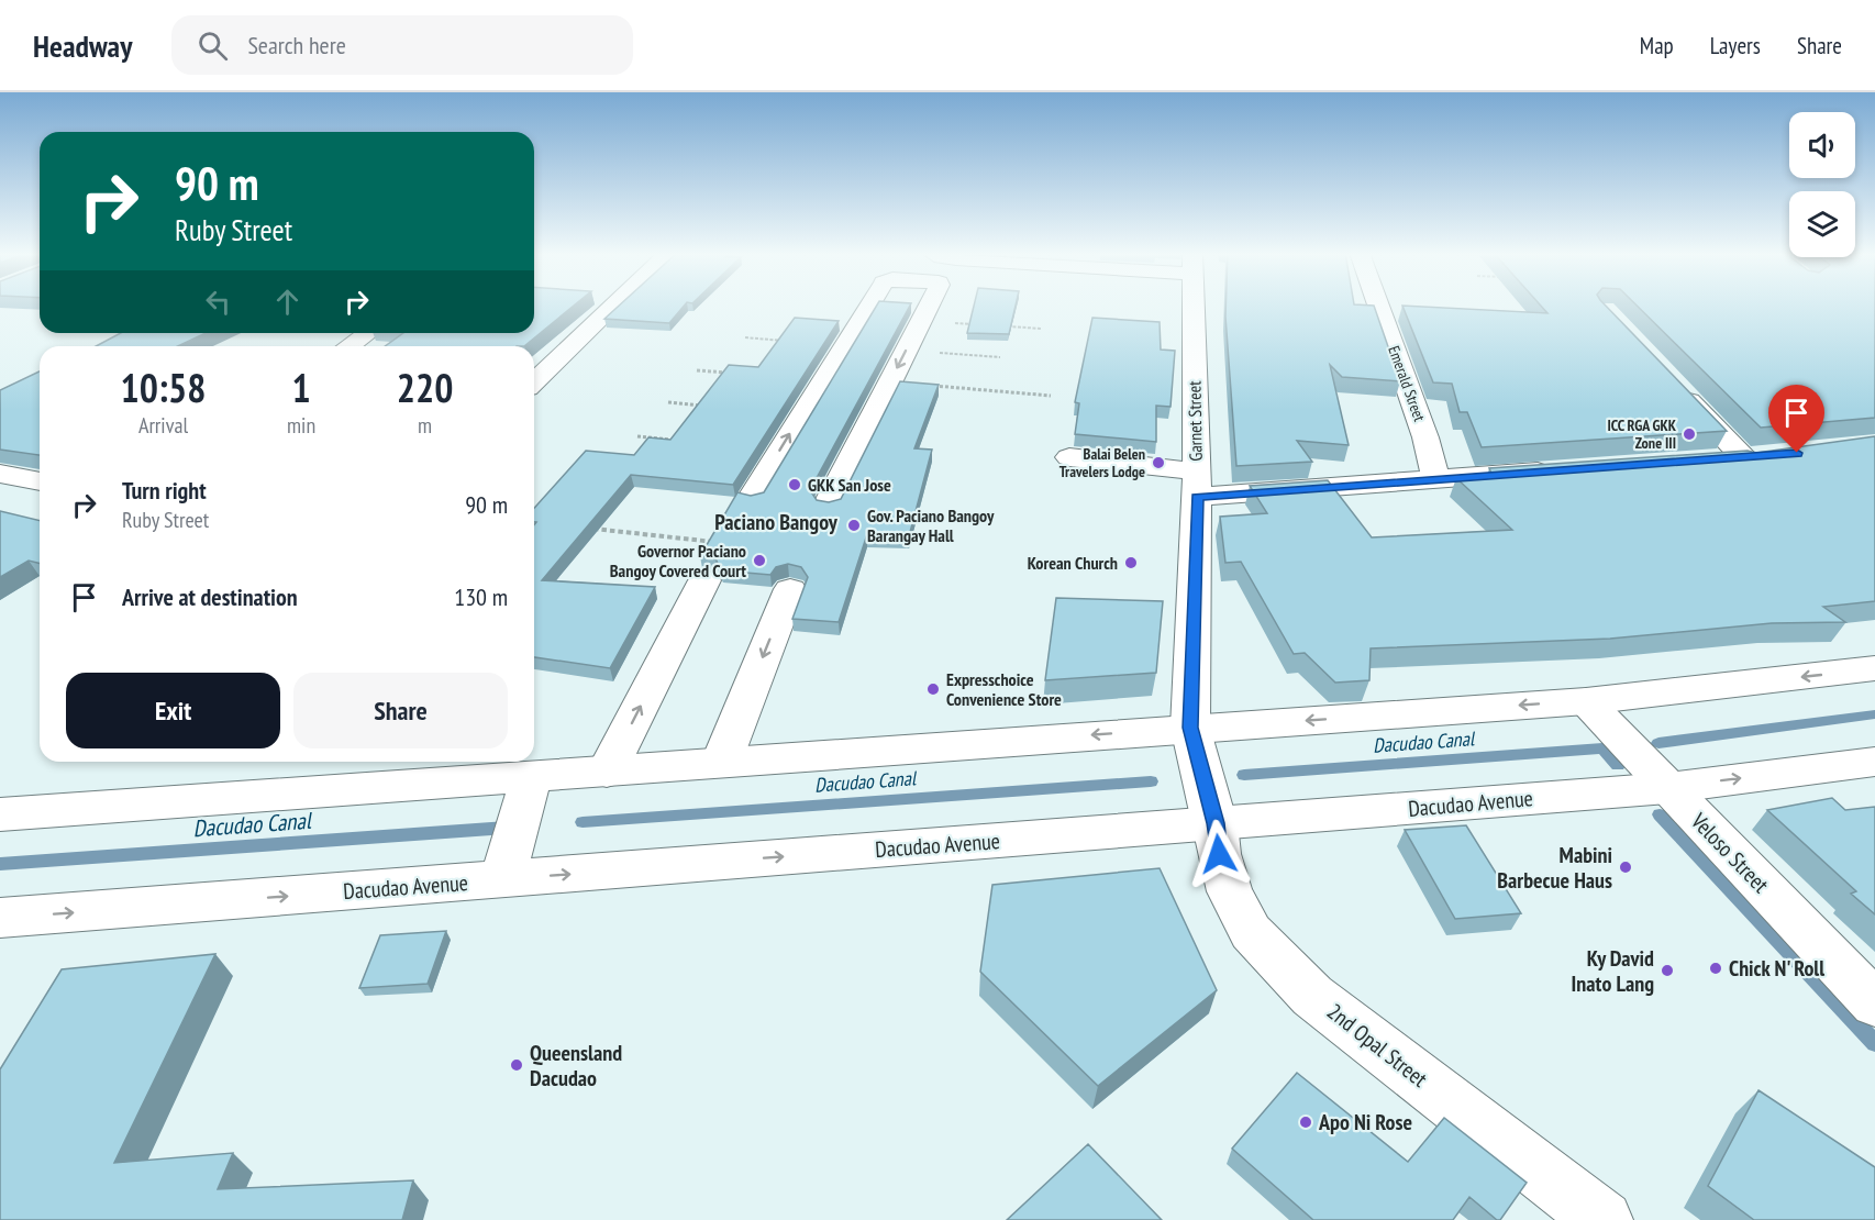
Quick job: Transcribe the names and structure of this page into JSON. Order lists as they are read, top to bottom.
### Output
{
  "streets": {
    "street": [
      "Emerald Street",
      "Garnet Street",
      "Dacudao Avenue",
      "Veloso Street",
      "2nd Opal Street"
    ]
  },
  "crossings": [
    ["Garnet Street", "Dacudao Avenue"],
    ["Garnet Street", "2nd Opal Street"],
    ["Dacudao Avenue", "Veloso Street"],
    ["Dacudao Avenue", "2nd Opal Street"]
  ],
  "districts": ["Paciano Bangoy"],
  "water": ["Dacudao Canal"],
  "places": [
    "ICC RGA GKK Zone III",
    "Balai Belen Travelers Lodge",
    "GKK San Jose",
    "Gov. Paciano Bangoy Barangay Hall",
    "Governor Paciano Bangoy Covered Court",
    "Korean Church",
    "Expresschoice Convenience Store",
    "Mabini Barbecue Haus",
    "Chick N' Roll",
    "Ky David Inato Lang",
    "Queensland Dacudao",
    "Apo Ni Rose"
  ],
  "page": {
    "header": "Headway",
    "search": "Search here",
    "nav": ["Map", "Layers", "Share"],
    "turn": ["90 m", "Ruby Street"],
    "eta": [
      "10:58",
      "Arrival",
      "1",
      "min",
      "220",
      "m"
    ],
    "list": [
      {
        "name": "Turn right",
        "note": "Ruby Street",
        "value": "90 m"
      },
      {
        "name": "Arrive at destination",
        "value": "130 m"
      }
    ],
    "buttons": ["Exit", "Share"]
  }
}
